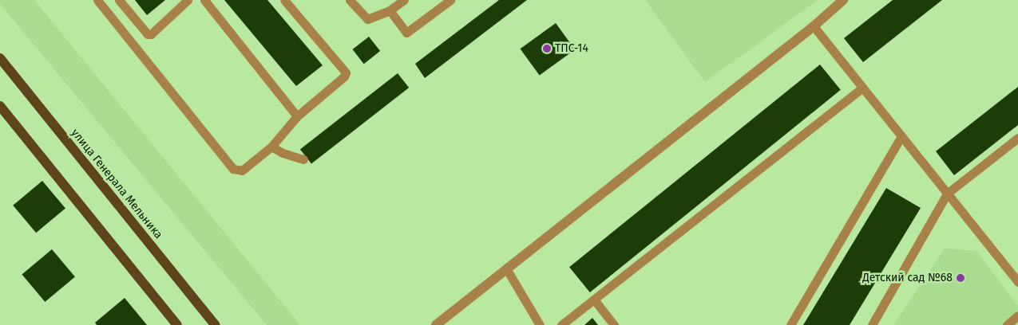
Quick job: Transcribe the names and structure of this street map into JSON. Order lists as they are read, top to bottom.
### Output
{
  "streets": {
    "main road": ["улица Генерала Мельника"]
  },
  "places": ["ТПС-14", "Детский сад №68"]
}
